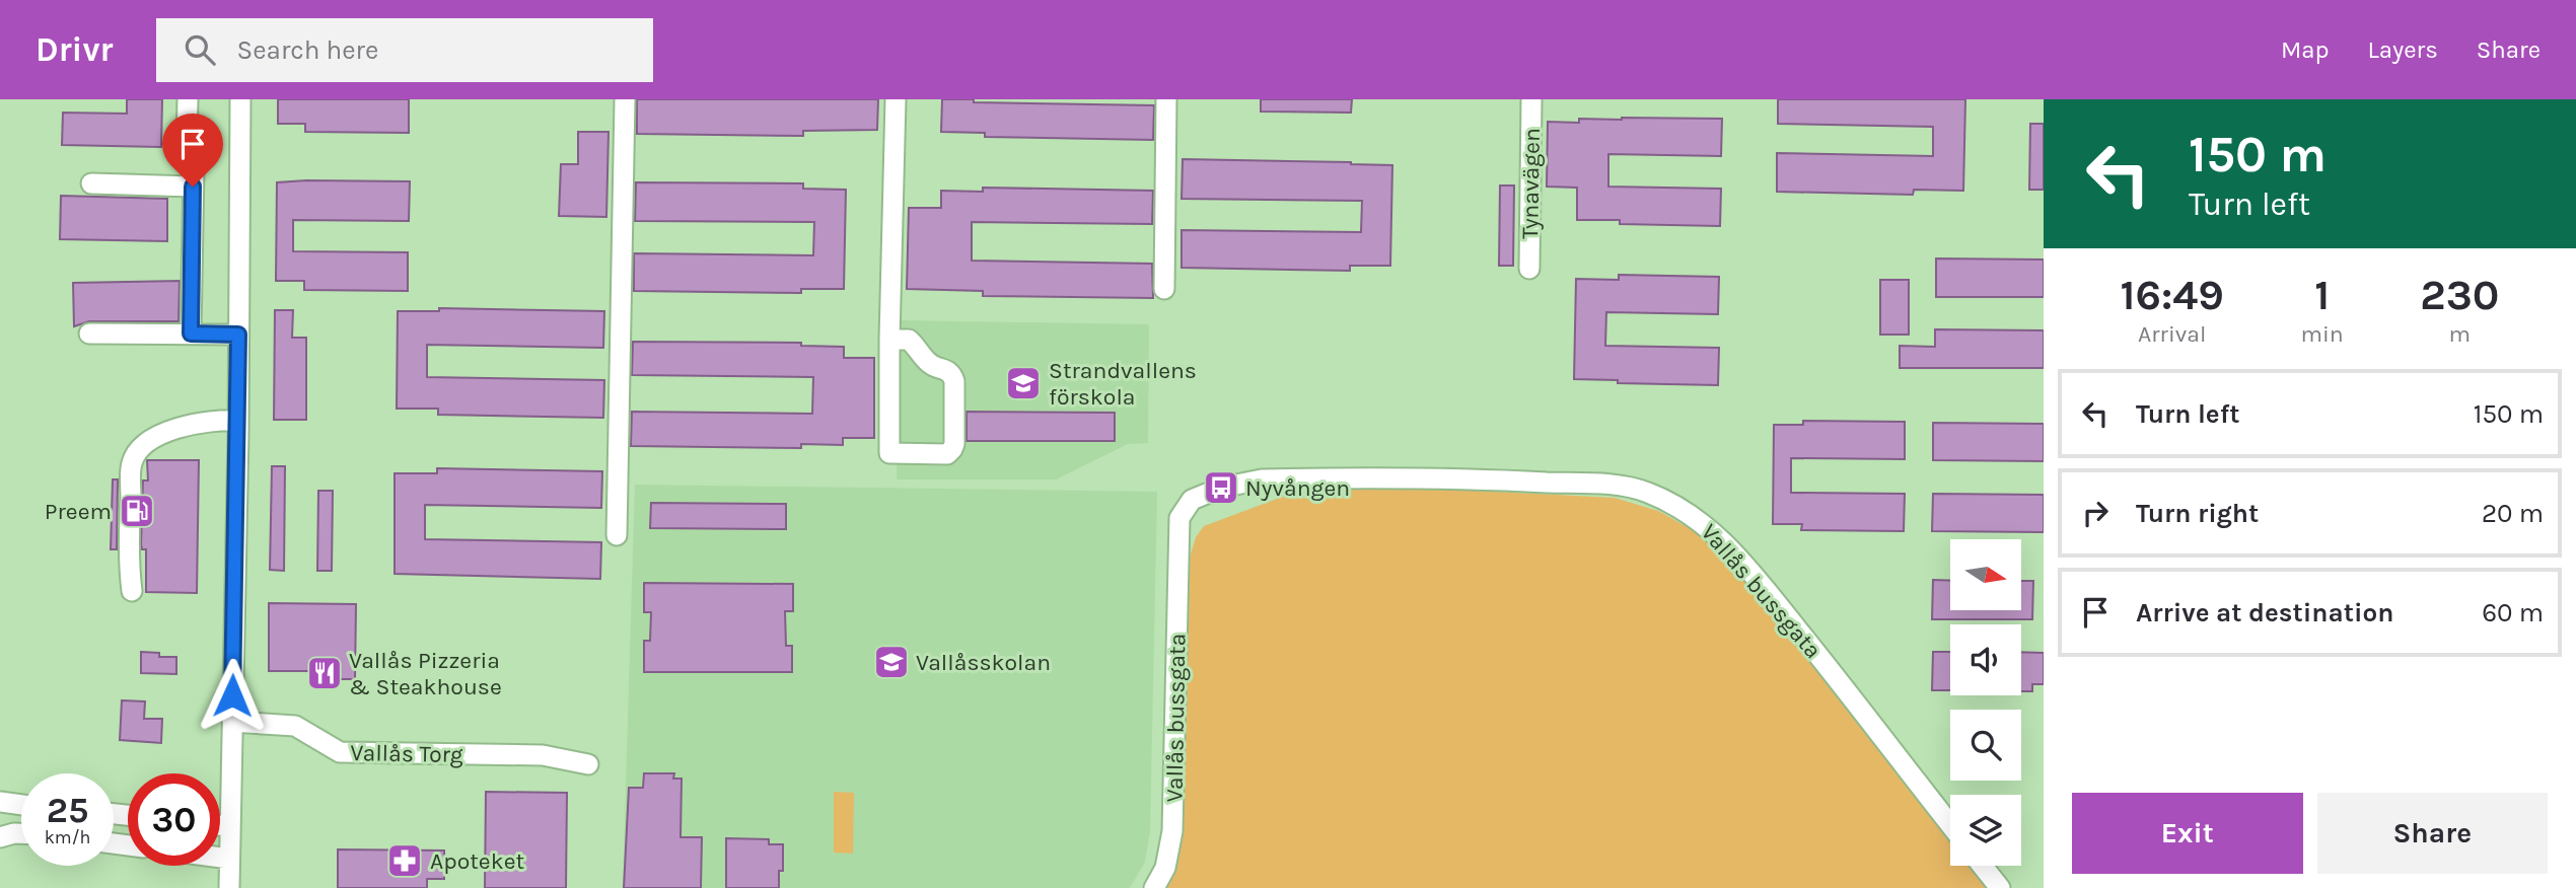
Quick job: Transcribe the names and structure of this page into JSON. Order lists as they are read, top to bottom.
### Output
{
  "streets": {
    "street": ["Tynavägen", "Vallås bussgata", "Vallås Torg"]
  },
  "places": {
    "school or university": ["Strandvallens förskola", "Vallåsskolan"],
    "bus stop": ["Nyvången"],
    "fuel station": ["Preem"],
    "restaurant": ["Vallås Pizzeria & Steakhouse"],
    "pharmacy": ["Apoteket"]
  },
  "north": "right",
  "page": {
    "header": "Drivr",
    "search": "Search here",
    "nav": ["Map", "Layers", "Share"],
    "turn": ["150 m", "Turn left"],
    "eta": [
      "16:49",
      "Arrival",
      "1",
      "min",
      "230",
      "m"
    ],
    "list": [
      {
        "name": "Turn left",
        "value": "150 m"
      },
      {
        "name": "Turn right",
        "value": "20 m"
      },
      {
        "name": "Arrive at destination",
        "value": "60 m"
      }
    ],
    "speed": "25 km/h",
    "limit": "30",
    "buttons": ["Exit", "Share"]
  }
}
